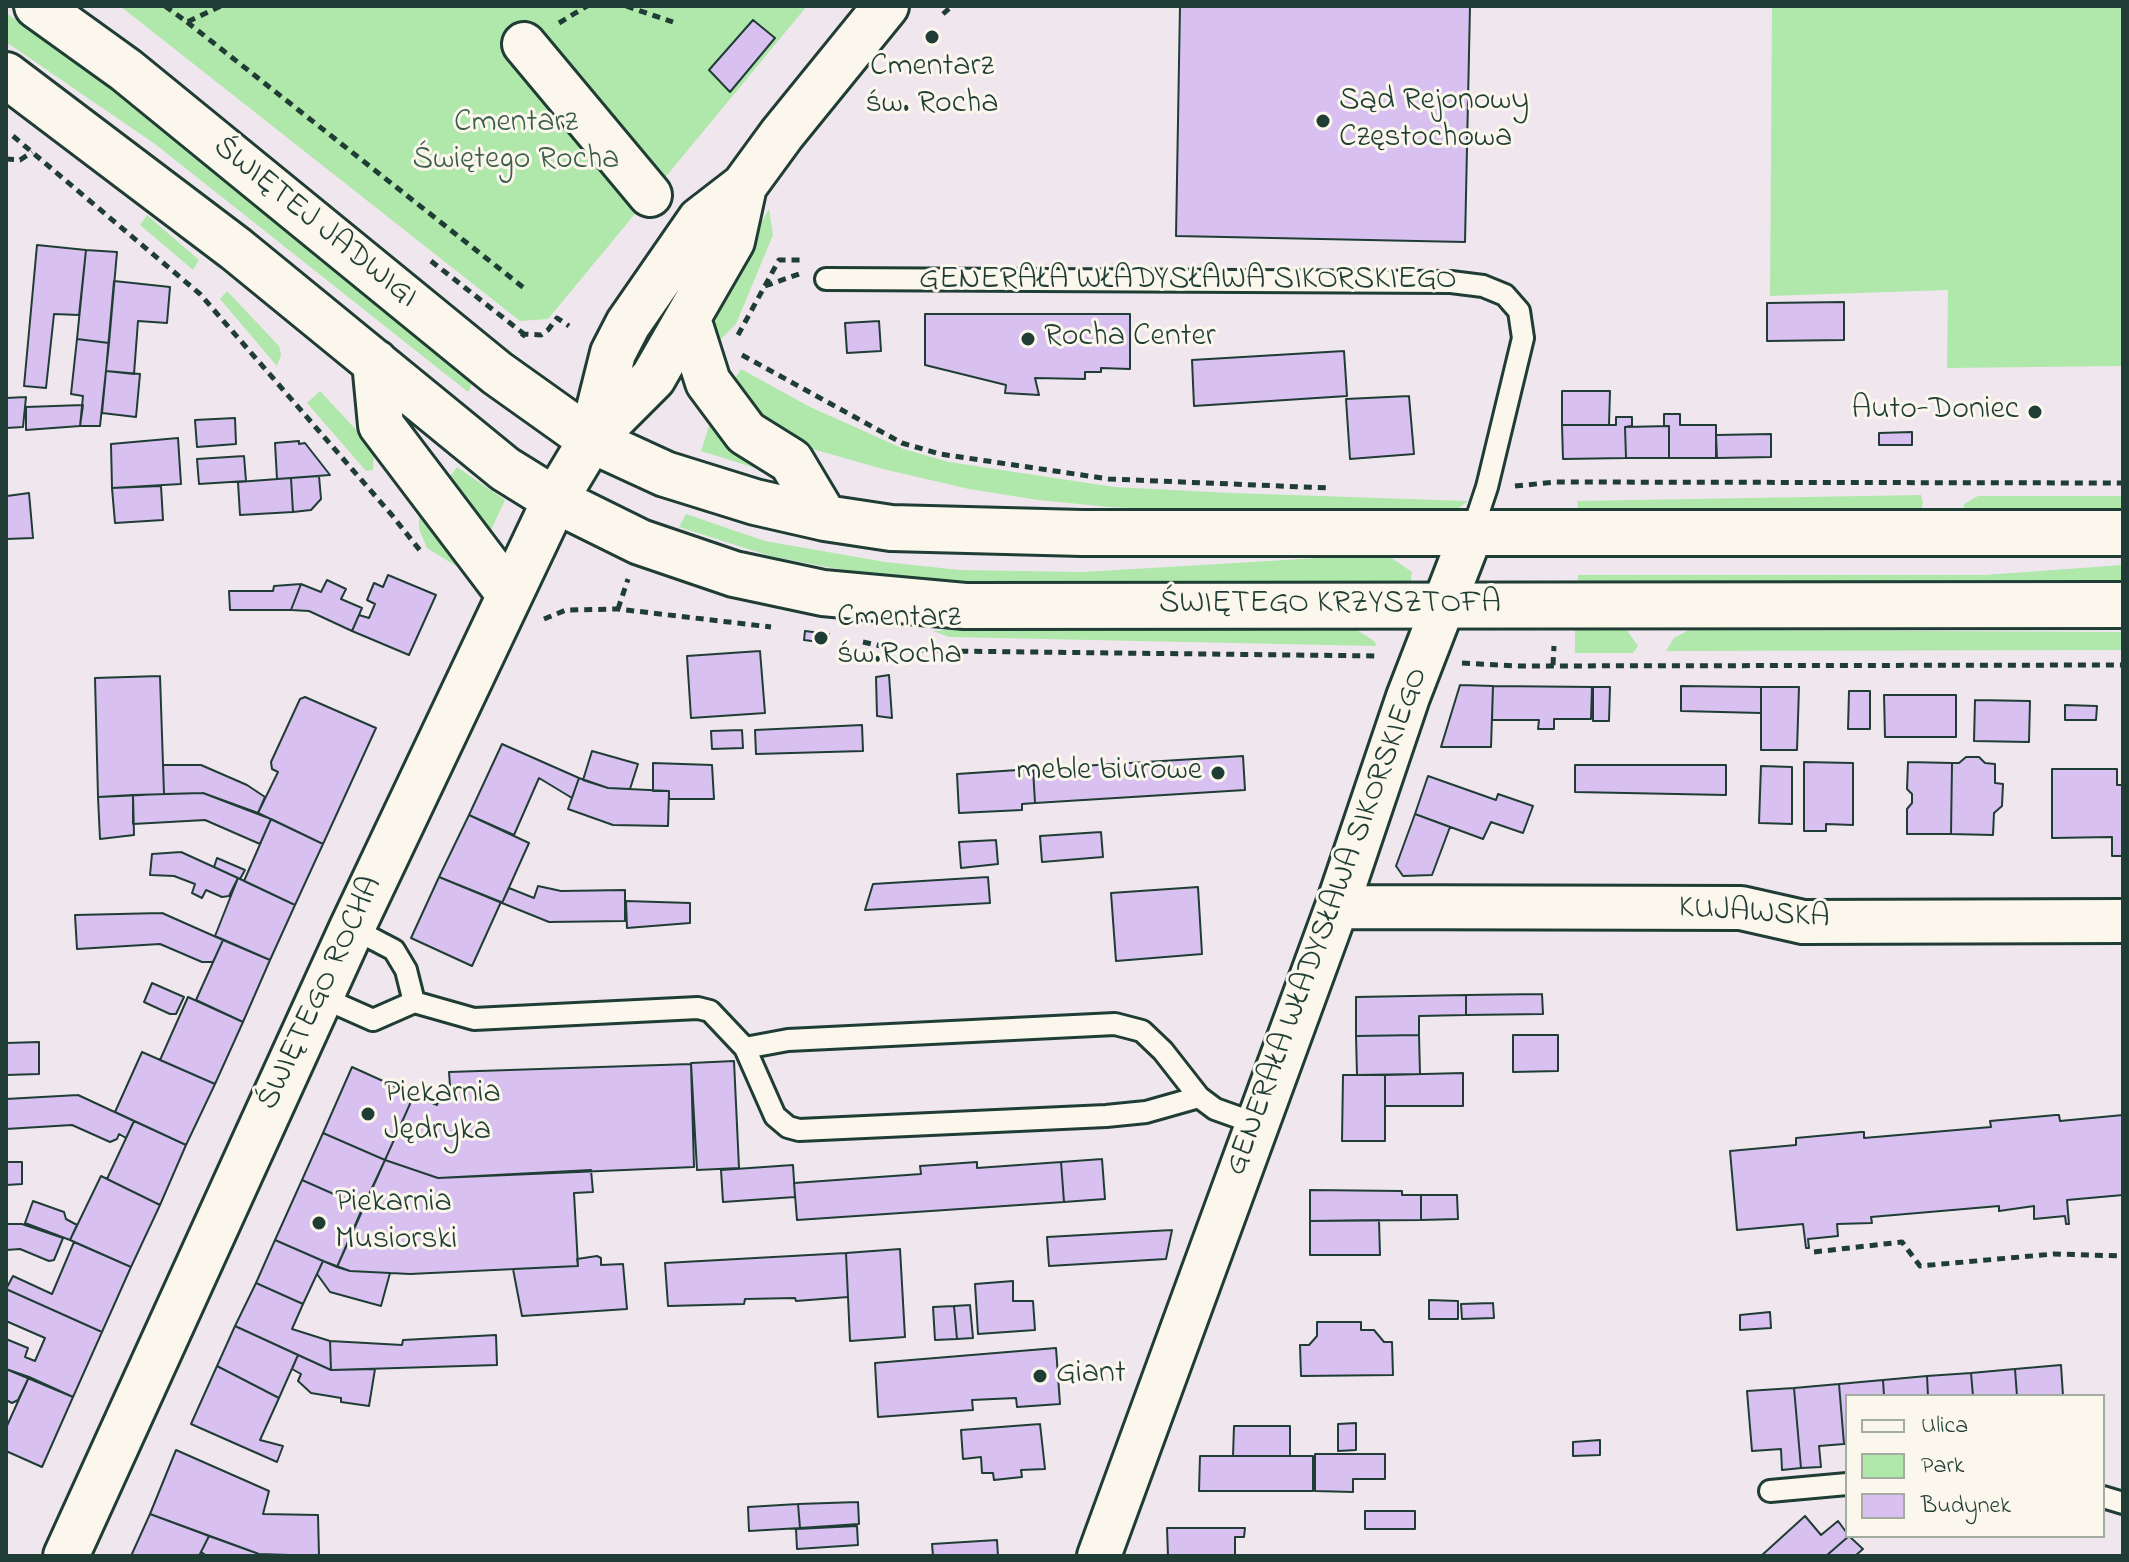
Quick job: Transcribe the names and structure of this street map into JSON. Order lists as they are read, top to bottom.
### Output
{
  "streets": {
    "main road": ["ŚWIĘTEJ JADWIGI", "ŚWIĘTEGO KRZYSZTOFA", "ŚWIĘTEGO ROCHA"],
    "street": ["GENERAŁA WŁADYSŁAWA SIKORSKIEGO", "KUJAWSKA"]
  },
  "crossings": [
    ["ŚWIĘTEJ JADWIGI", "ŚWIĘTEGO ROCHA"],
    ["GENERAŁA WŁADYSŁAWA SIKORSKIEGO", "ŚWIĘTEGO KRZYSZTOFA"],
    ["GENERAŁA WŁADYSŁAWA SIKORSKIEGO", "KUJAWSKA"],
    ["ŚWIĘTEGO KRZYSZTOFA", "ŚWIĘTEGO ROCHA"]
  ],
  "parks": ["Cmentarz Świętego Rocha"],
  "places": [
    "Cmentarz św. Rocha",
    "Sąd Rejonowy Częstochowa",
    "Rocha Center",
    "Auto-Doniec",
    "Cmentarz św.Rocha",
    "meble biurowe",
    "Piekarnia Jędryka",
    "Piekarnia Musiorski",
    "Giant"
  ],
  "legend": ["Ulica", "Park", "Budynek"]
}
